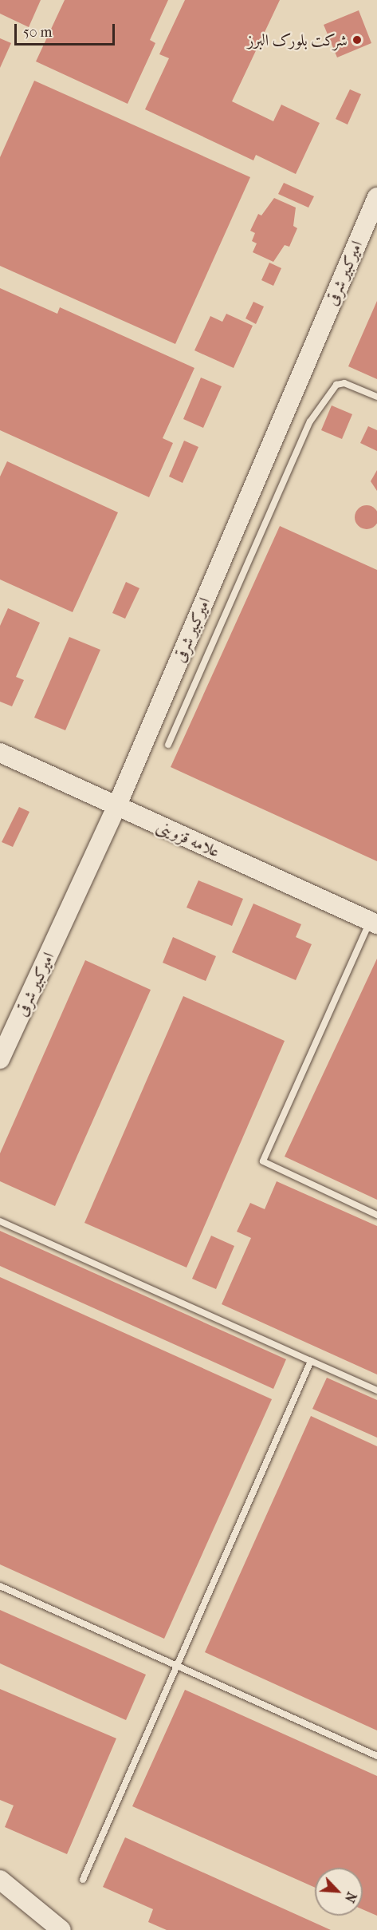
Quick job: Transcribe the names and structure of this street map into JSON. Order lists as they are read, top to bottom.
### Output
{
  "streets": {
    "street": ["امیرکبیر شرقی", "علامه قزوینی"]
  },
  "crossings": [
    ["امیرکبیر شرقی", "علامه قزوینی"]
  ],
  "places": ["شرکت بلورک البرز"],
  "scale_bar": "50 m",
  "north": "bottom right"
}
